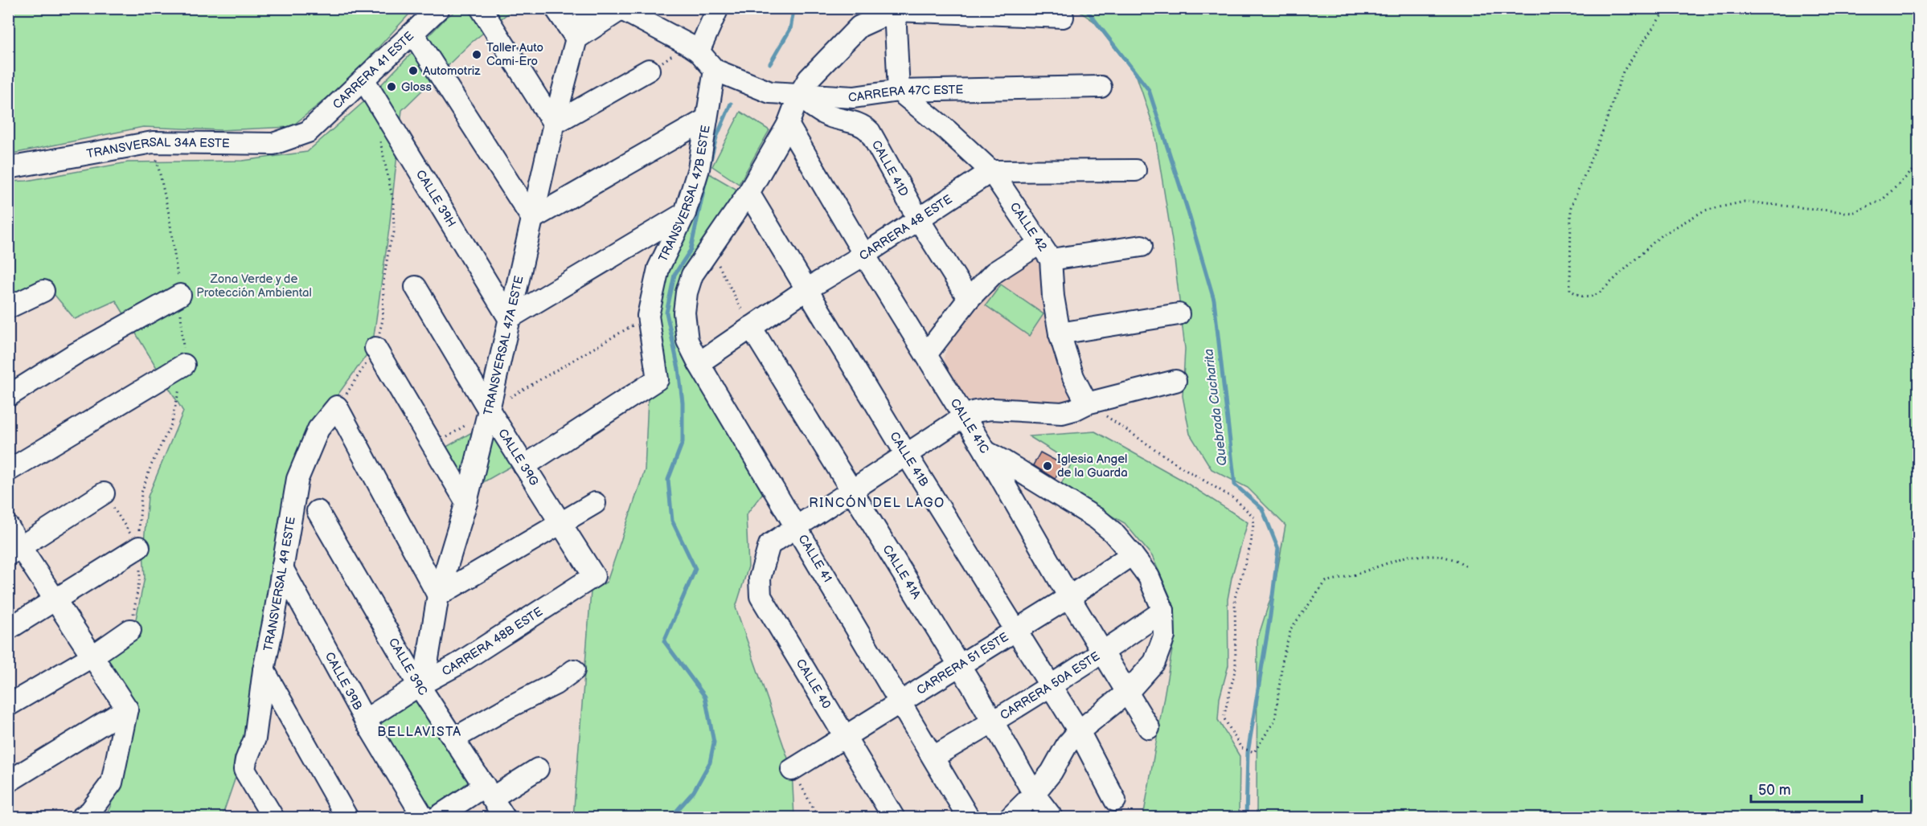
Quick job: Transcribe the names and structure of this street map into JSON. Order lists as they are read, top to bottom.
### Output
{
  "streets": {
    "street": [
      "CARRERA 41 ESTE",
      "CARRERA 47C ESTE",
      "TRANSVERSAL 34A ESTE",
      "CALLE 41D",
      "TRANSVERSAL 47B ESTE",
      "CALLE 39H",
      "CALLE 42",
      "CARRERA 48 ESTE",
      "TRANSVERSAL 47A ESTE",
      "CALLE 41C",
      "CALLE 39G",
      "CALLE 41B",
      "CALLE 41",
      "CALLE 41A",
      "TRANSVERSAL 49 ESTE",
      "CARRERA 48B ESTE",
      "CARRERA 51 ESTE",
      "CALLE 39C",
      "CALLE 39B",
      "CALLE 40",
      "CARRERA 50A ESTE"
    ]
  },
  "crossings": [
    ["CARRERA 41 ESTE", "TRANSVERSAL 34A ESTE"],
    ["CARRERA 41 ESTE", "CALLE 39H"],
    ["CARRERA 47C ESTE", "CALLE 41D"],
    ["CARRERA 47C ESTE", "TRANSVERSAL 47B ESTE"],
    ["CARRERA 47C ESTE", "CALLE 42"],
    ["CARRERA 47C ESTE", "CALLE 41"],
    ["CALLE 41D", "CARRERA 48 ESTE"],
    ["CALLE 41D", "CALLE 41"],
    ["CALLE 39H", "TRANSVERSAL 47A ESTE"],
    ["CALLE 42", "CARRERA 48 ESTE"],
    ["CARRERA 48 ESTE", "CALLE 41C"],
    ["CARRERA 48 ESTE", "CALLE 41B"],
    ["CARRERA 48 ESTE", "CALLE 41"],
    ["CARRERA 48 ESTE", "CALLE 41A"],
    ["TRANSVERSAL 47A ESTE", "CALLE 39G"],
    ["TRANSVERSAL 47A ESTE", "CARRERA 48B ESTE"],
    ["TRANSVERSAL 47A ESTE", "CALLE 39C"],
    ["CALLE 41C", "CALLE 41"],
    ["CALLE 41C", "CARRERA 51 ESTE"],
    ["CALLE 41C", "CARRERA 50A ESTE"],
    ["CALLE 39G", "CARRERA 48B ESTE"],
    ["CALLE 41B", "CALLE 41"],
    ["CALLE 41B", "CARRERA 51 ESTE"],
    ["CALLE 41B", "CARRERA 50A ESTE"],
    ["CALLE 41", "CARRERA 51 ESTE"],
    ["CALLE 41", "CALLE 40"],
    ["CALLE 41", "CARRERA 50A ESTE"],
    ["CALLE 41A", "CARRERA 51 ESTE"],
    ["CALLE 41A", "CARRERA 50A ESTE"],
    ["TRANSVERSAL 49 ESTE", "CALLE 39B"],
    ["CARRERA 48B ESTE", "CALLE 39C"],
    ["CARRERA 48B ESTE", "CALLE 39B"],
    ["CARRERA 51 ESTE", "CALLE 40"]
  ],
  "districts": ["RINCÓN DEL LAGO", "BELLAVISTA"],
  "water": ["Quebrada Cucharita"],
  "parks": ["Zona Verde y de Protección Ambiental"],
  "places": [
    "Taller Auto Cami-Ero",
    "Automotriz",
    "Gloss",
    "Iglesia Angel de la Guarda"
  ],
  "scale_bar": "50 m"
}
